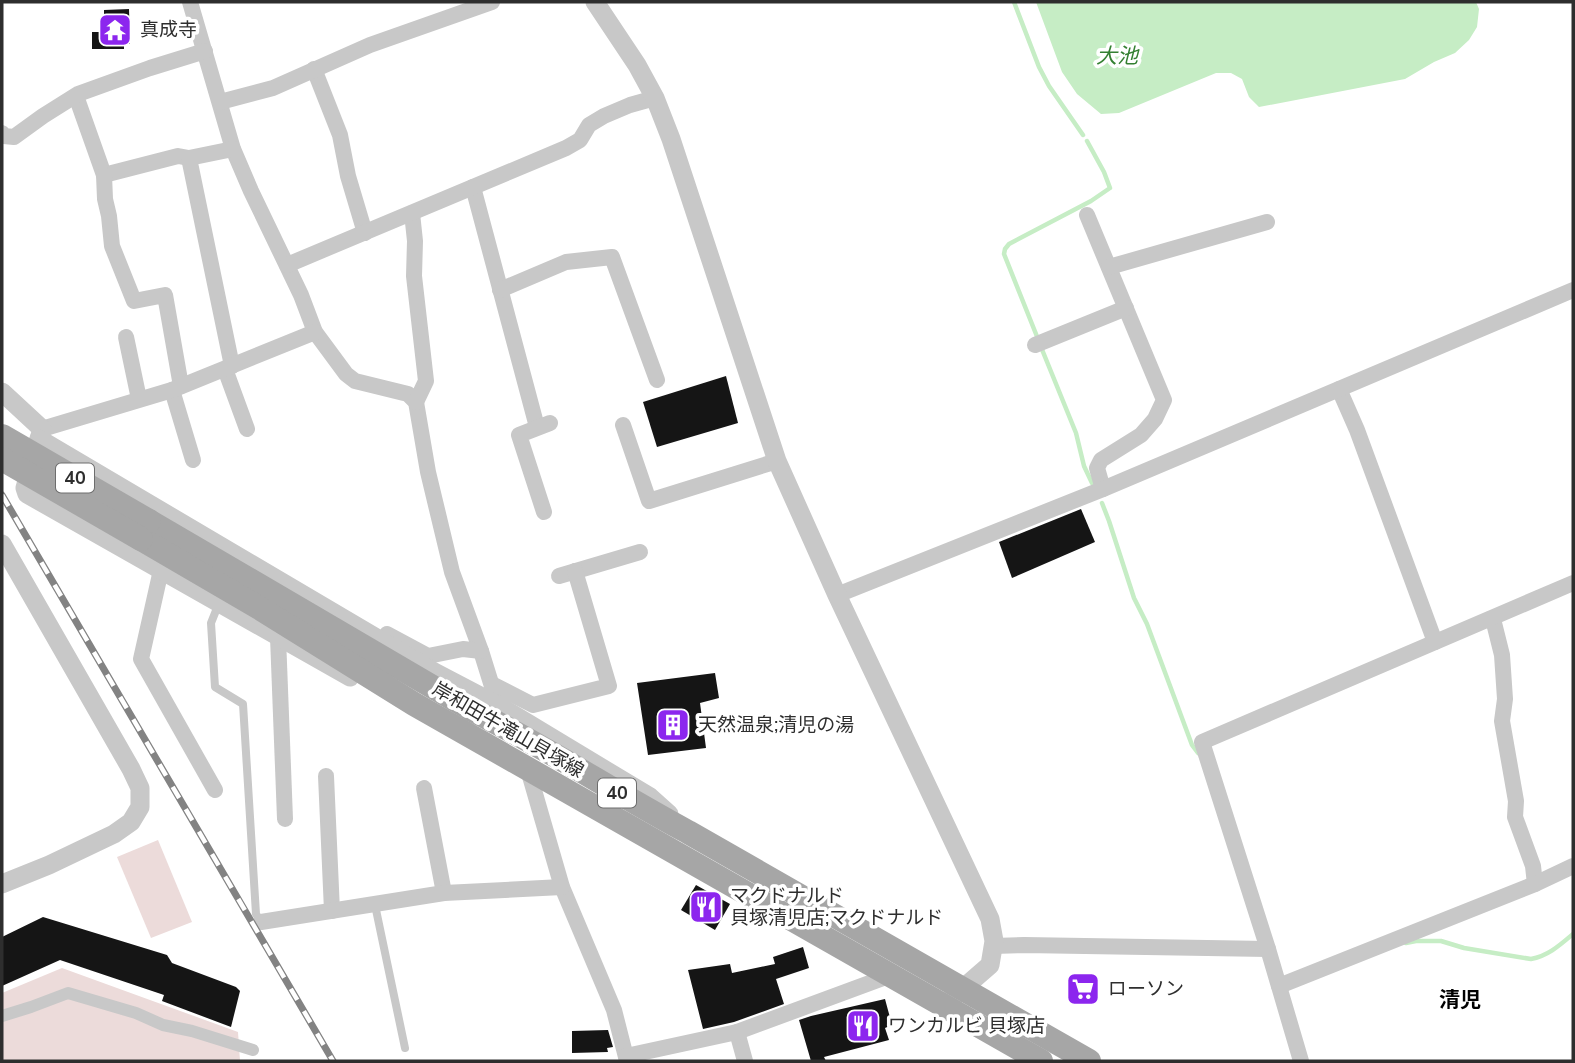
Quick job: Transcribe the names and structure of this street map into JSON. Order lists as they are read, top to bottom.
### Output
{
  "streets": {
    "main road": ["40", "岸和田牛滝山貝塚線"]
  },
  "districts": ["清児"],
  "water": ["大池"],
  "places": {
    "temple": ["真成寺"],
    "building": ["天然温泉;清児の湯"],
    "restaurant": ["マクドナルド 貝塚清児店;マクドナルド", "ワンカルビ 貝塚店"],
    "supermarket": ["ローソン"]
  }
}
